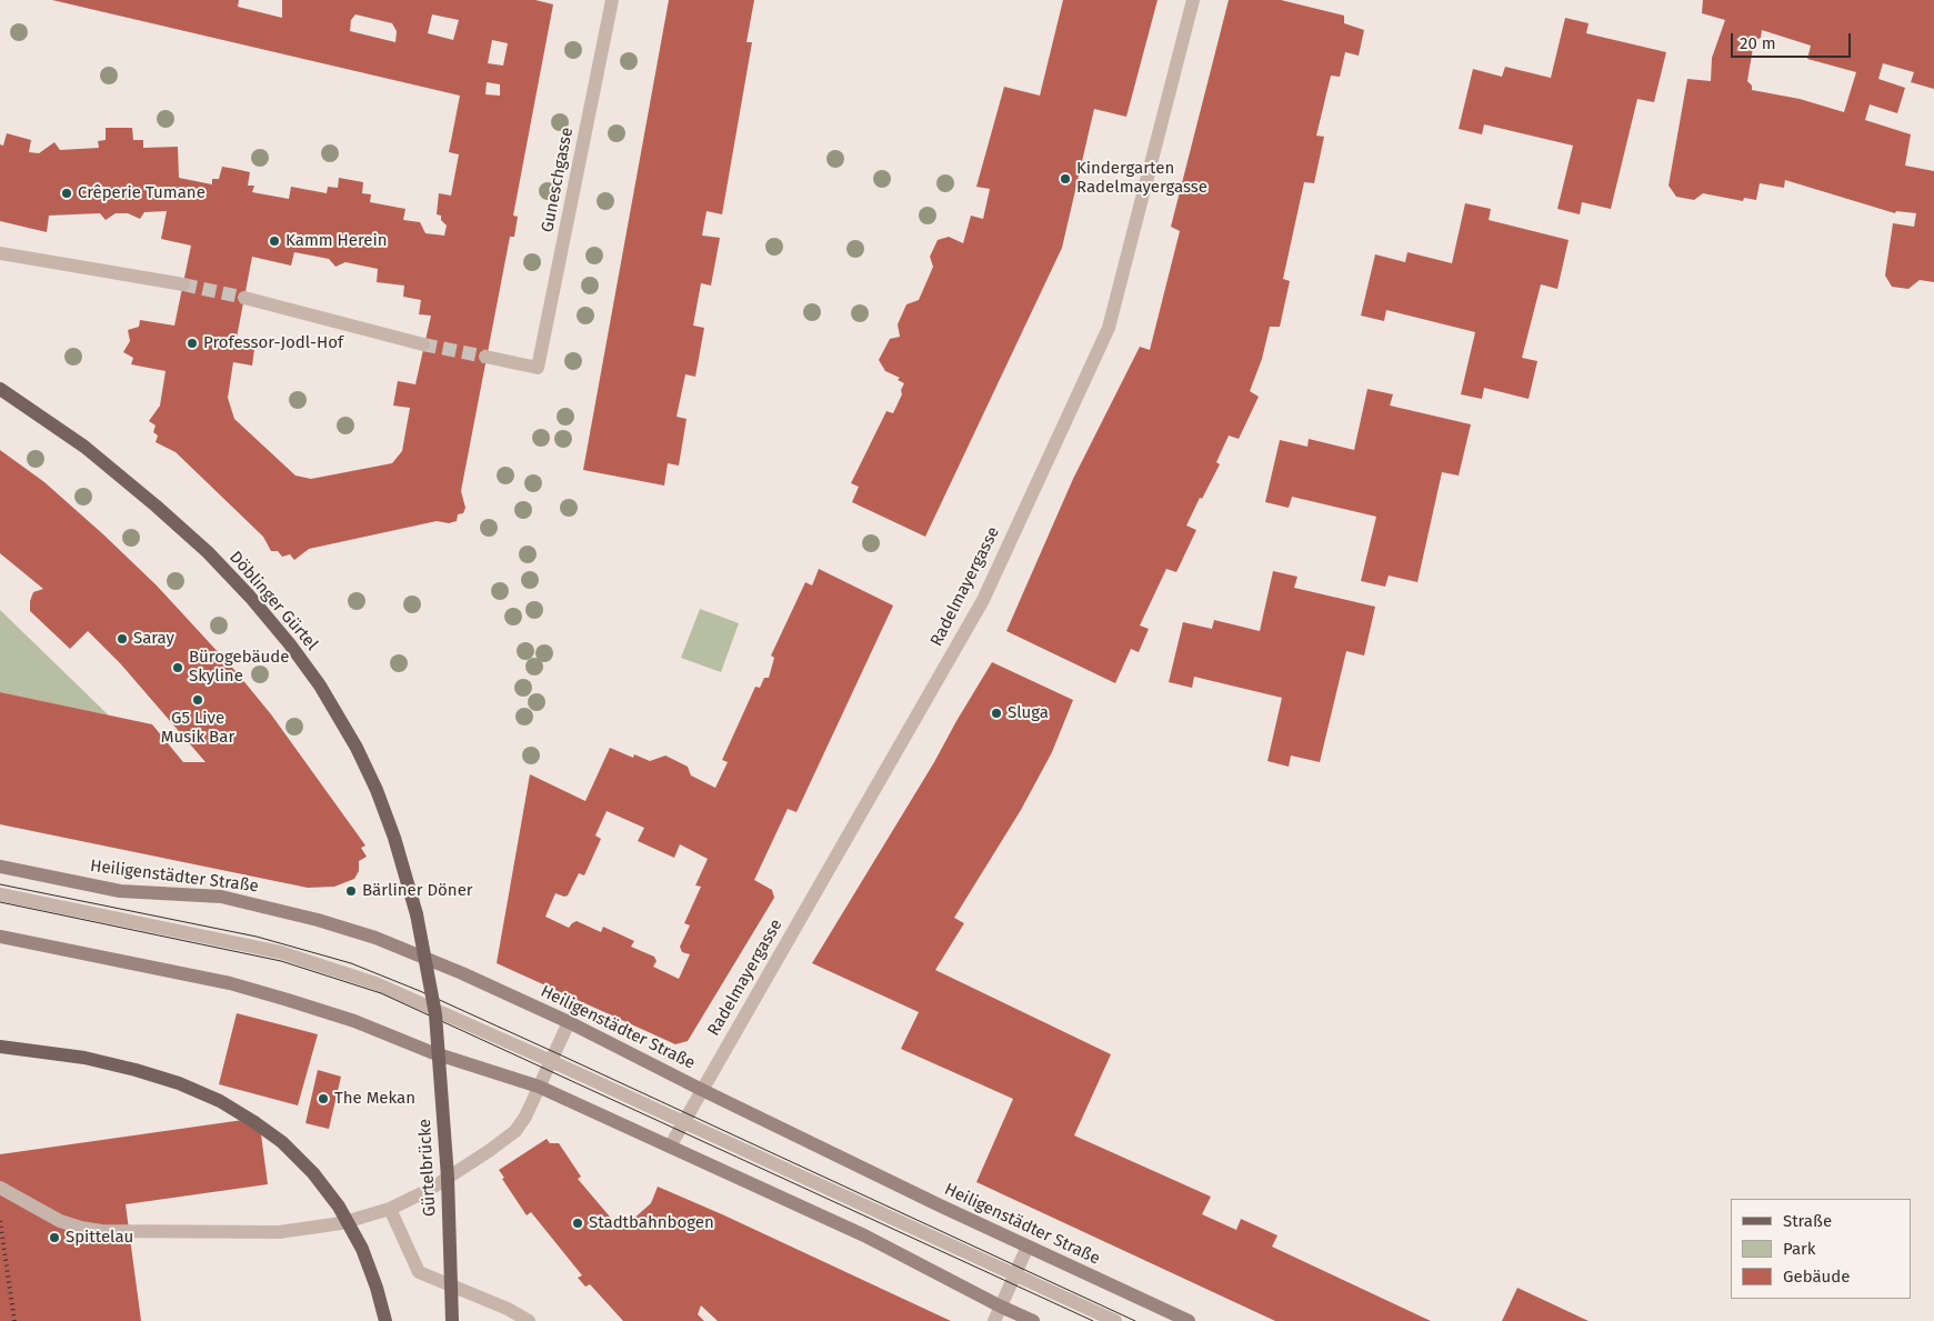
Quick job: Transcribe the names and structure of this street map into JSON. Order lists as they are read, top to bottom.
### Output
{
  "streets": {
    "main road": ["Döblinger Gürtel", "Heiligenstädter Straße", "Gürtelbrücke"],
    "street": ["Guneschgasse", "Radelmayergasse"]
  },
  "crossings": [
    ["Radelmayergasse", "Heiligenstädter Straße"],
    ["Döblinger Gürtel", "Gürtelbrücke"]
  ],
  "places": [
    "Kindergarten Radelmayergasse",
    "Crêperie Tumane",
    "Kamm Herein",
    "Professor-Jodl-Hof",
    "Saray",
    "Bürogebäude Skyline",
    "G5 Live Musik Bar",
    "Sluga",
    "Bärliner Döner",
    "The Mekan",
    "Stadtbahnbogen",
    "Spittelau"
  ],
  "legend": ["Straße", "Park", "Gebäude"],
  "scale_bar": "20 m"
}
